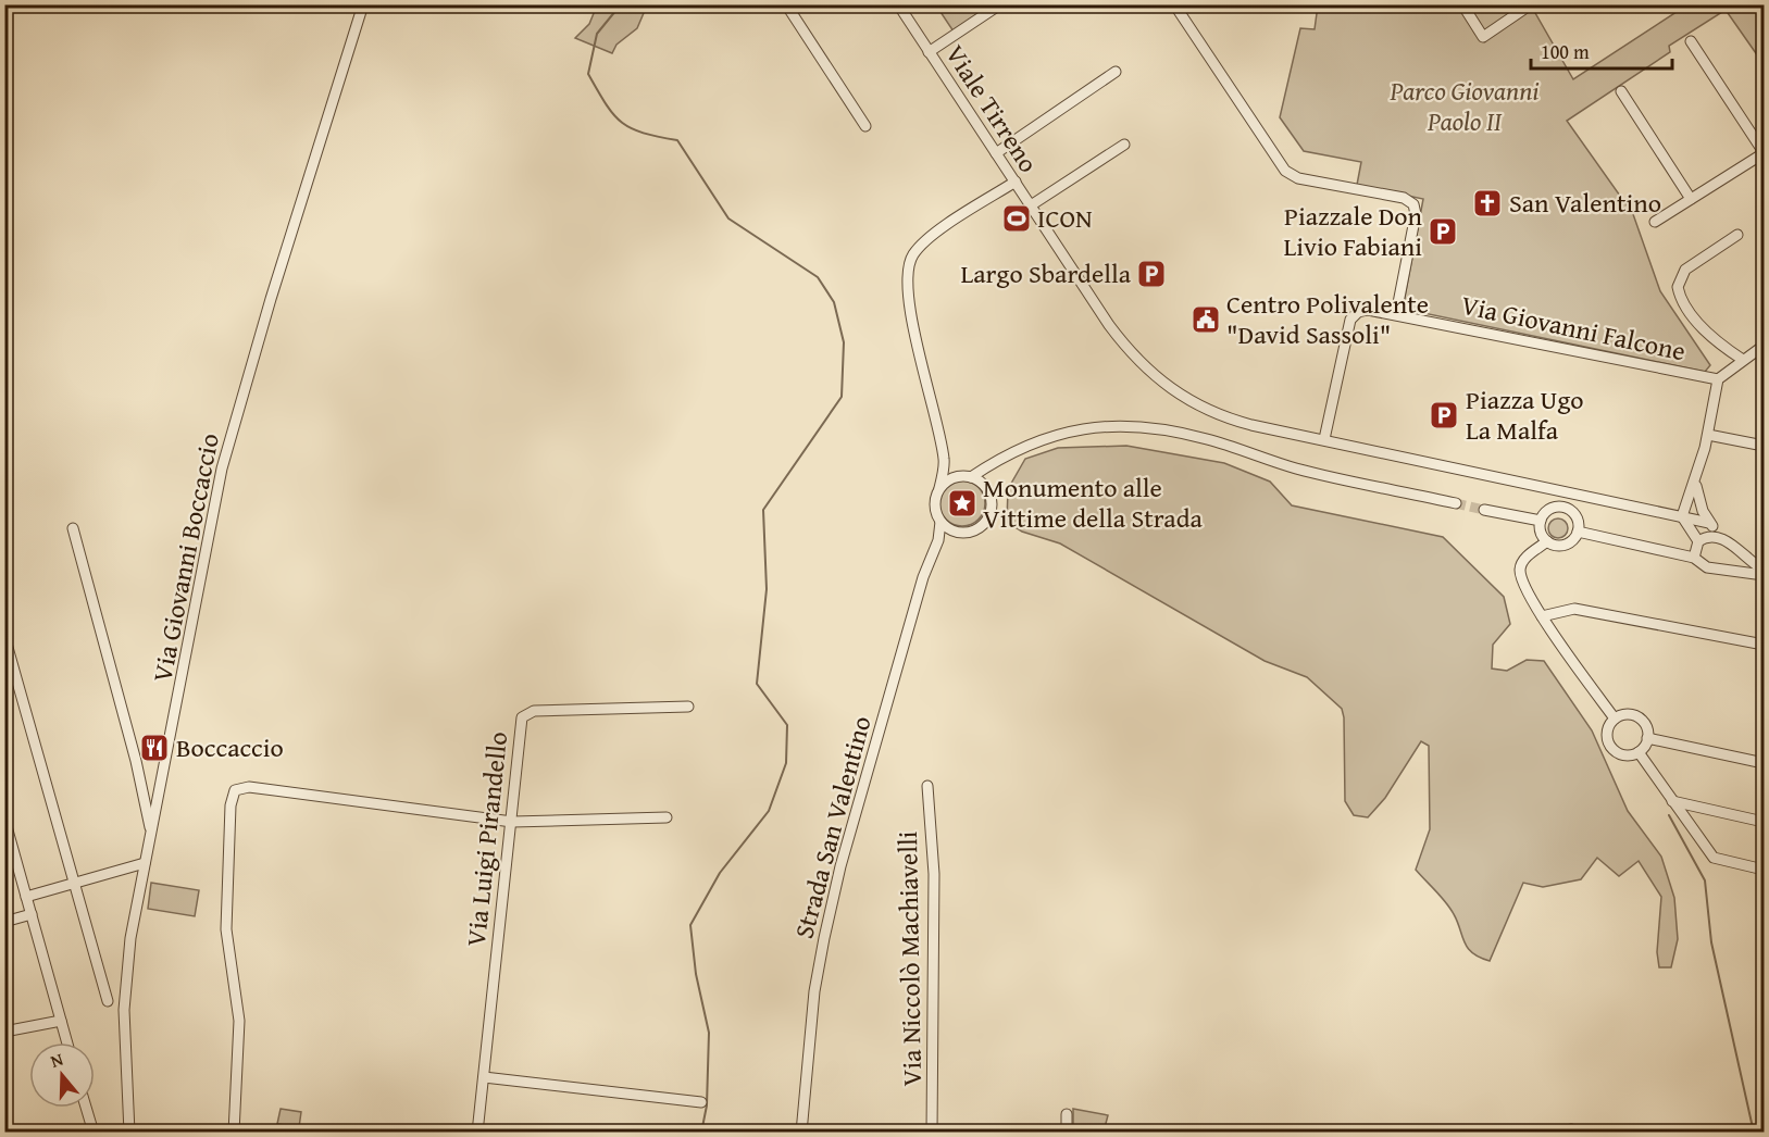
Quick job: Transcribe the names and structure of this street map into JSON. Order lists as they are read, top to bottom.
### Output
{
  "streets": {
    "street": [
      "Viale Tirreno",
      "Via Giovanni Falcone",
      "Via Giovanni Boccaccio",
      "Strada San Valentino",
      "Via Luigi Pirandello",
      "Via Niccolò Machiavelli"
    ]
  },
  "crossings": [
    ["Viale Tirreno", "Via Giovanni Falcone"]
  ],
  "parks": ["Parco Giovanni Paolo II"],
  "places": {
    "church": ["San Valentino"],
    "sports": ["ICON"],
    "parking": ["Piazzale Don Livio Fabiani", "Largo Sbardella", "Piazza Ugo La Malfa"],
    "public building": ["Centro Polivalente \"David Sassoli\""],
    "place": ["Monumento alle Vittime della Strada"],
    "restaurant": ["Boccaccio"]
  },
  "scale_bar": "100 m",
  "north": "top"
}
